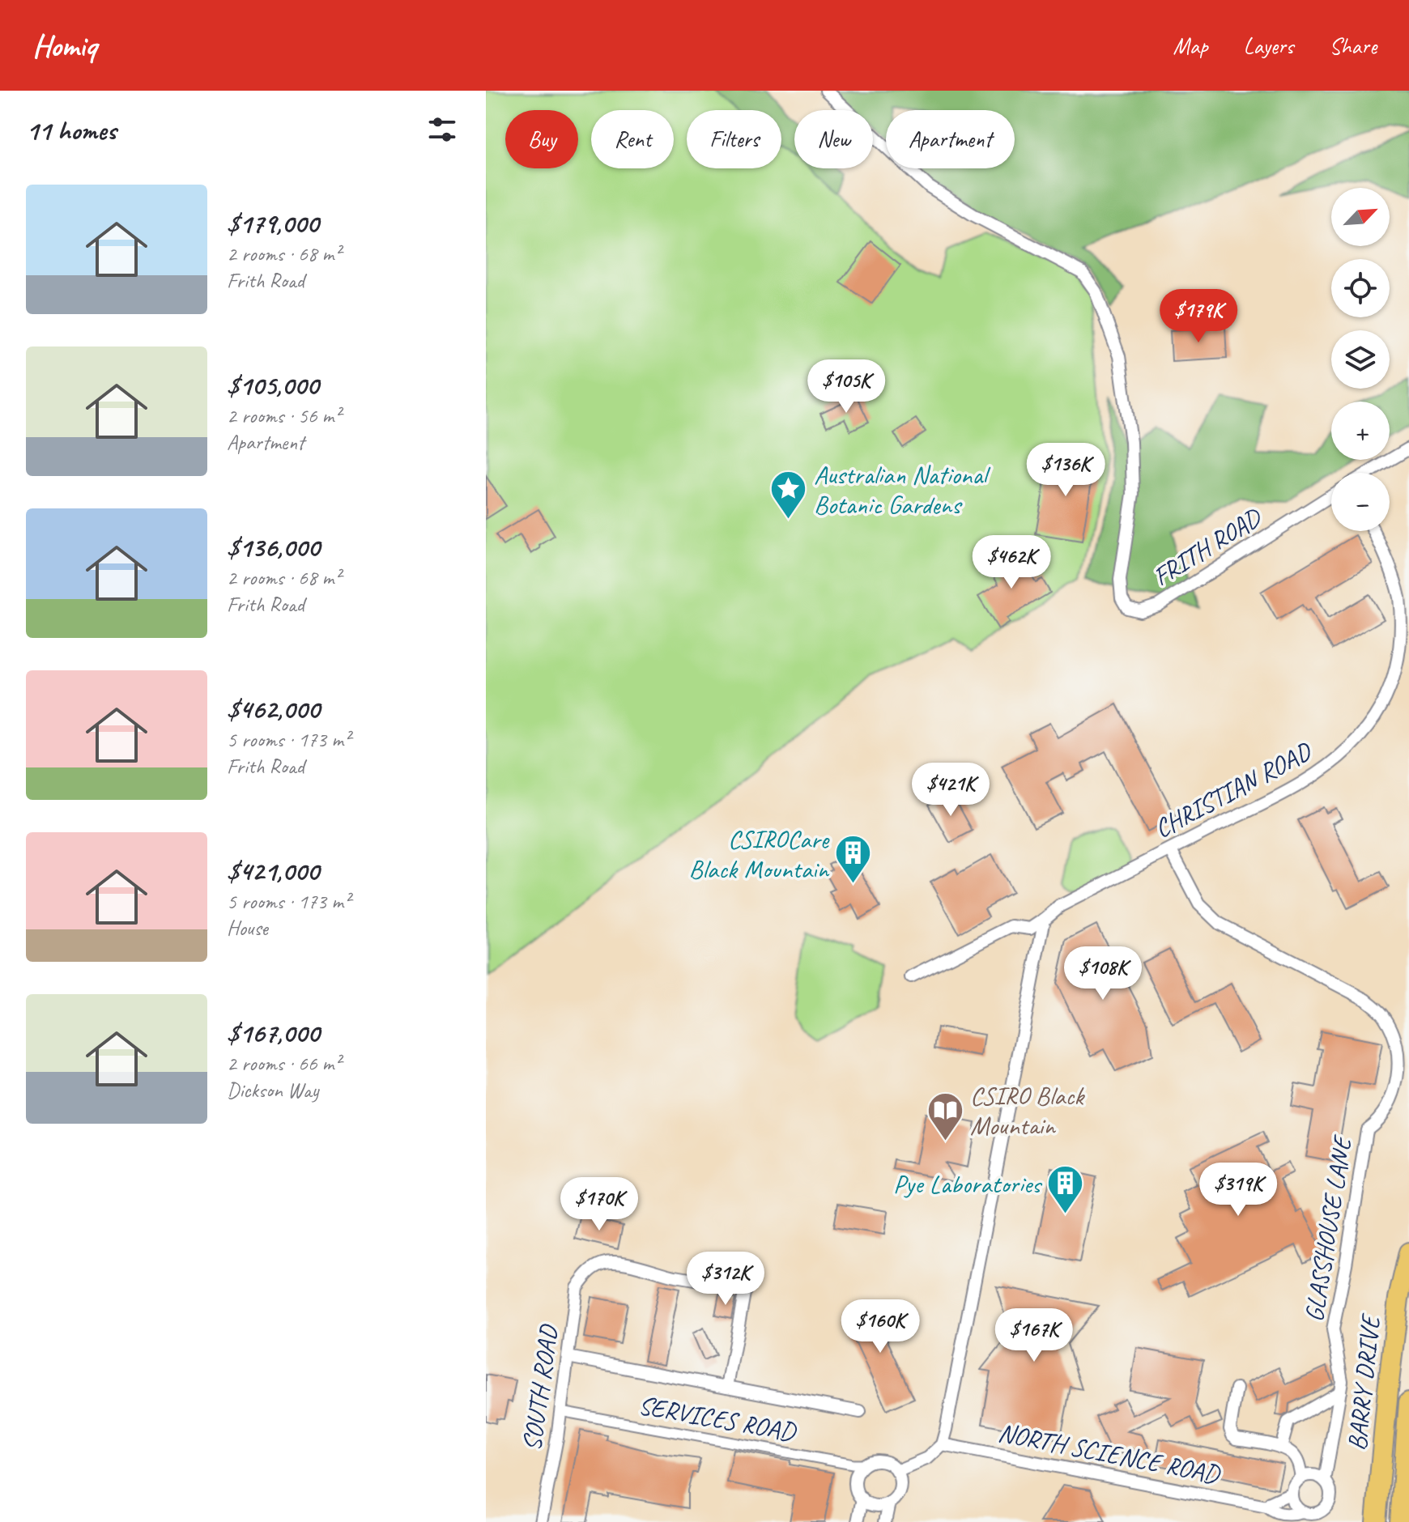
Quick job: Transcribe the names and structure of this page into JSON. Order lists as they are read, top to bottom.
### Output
{
  "streets": {
    "main road": ["BARRY DRIVE"],
    "street": [
      "FRITH ROAD",
      "CHRISTIAN ROAD",
      "GLASSHOUSE LANE",
      "SOUTH ROAD",
      "SERVICES ROAD",
      "NORTH SCIENCE ROAD"
    ]
  },
  "crossings": [
    ["CHRISTIAN ROAD", "GLASSHOUSE LANE"],
    ["GLASSHOUSE LANE", "NORTH SCIENCE ROAD"],
    ["SOUTH ROAD", "SERVICES ROAD"]
  ],
  "places": {
    "place": ["Australian National Botanic Gardens"],
    "building": ["CSIROCare Black Mountain", "Pye Laboratories"],
    "library": ["CSIRO Black Mountain"]
  },
  "north": "top right",
  "page": {
    "header": "Homiq",
    "nav": ["Map", "Layers", "Share"],
    "heading": "11 homes",
    "chip": [
      "Buy",
      "Rent",
      "Filters",
      "New",
      "Apartment"
    ],
    "list": [
      {
        "name": "$179,000",
        "note": "2 rooms · 68 m² · Frith Road"
      },
      {
        "name": "$105,000",
        "note": "2 rooms · 56 m² · Apartment"
      },
      {
        "name": "$136,000",
        "note": "2 rooms · 68 m² · Frith Road"
      },
      {
        "name": "$462,000",
        "note": "5 rooms · 173 m² · Frith Road"
      },
      {
        "name": "$421,000",
        "note": "5 rooms · 173 m² · House"
      },
      {
        "name": "$167,000",
        "note": "2 rooms · 66 m² · Dickson Way"
      }
    ],
    "map_buttons": ["+", "−"],
    "price": [
      "$179K",
      "$105K",
      "$136K",
      "$462K",
      "$421K",
      "$108K",
      "$319K",
      "$170K",
      "$312K",
      "$160K",
      "$167K"
    ]
  }
}
